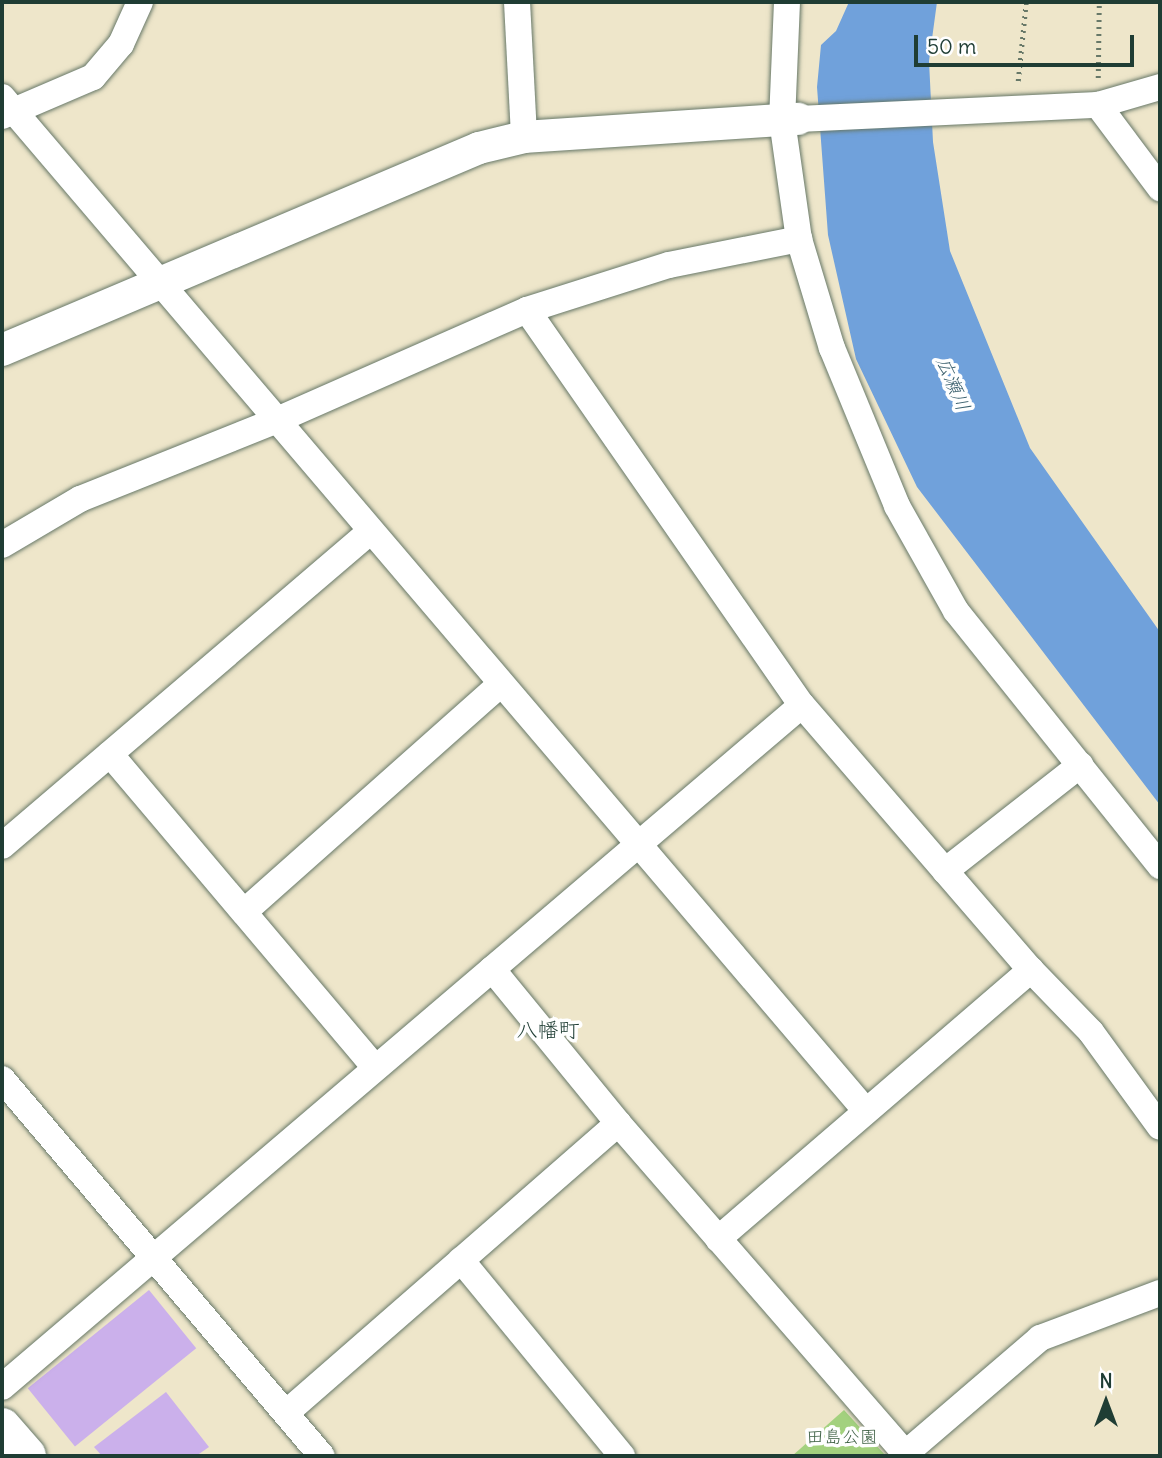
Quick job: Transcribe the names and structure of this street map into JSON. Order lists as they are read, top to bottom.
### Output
{
  "districts": ["八幡町"],
  "water": ["広瀬川"],
  "parks": ["田島公園"],
  "scale_bar": "50 m",
  "north": "top"
}
